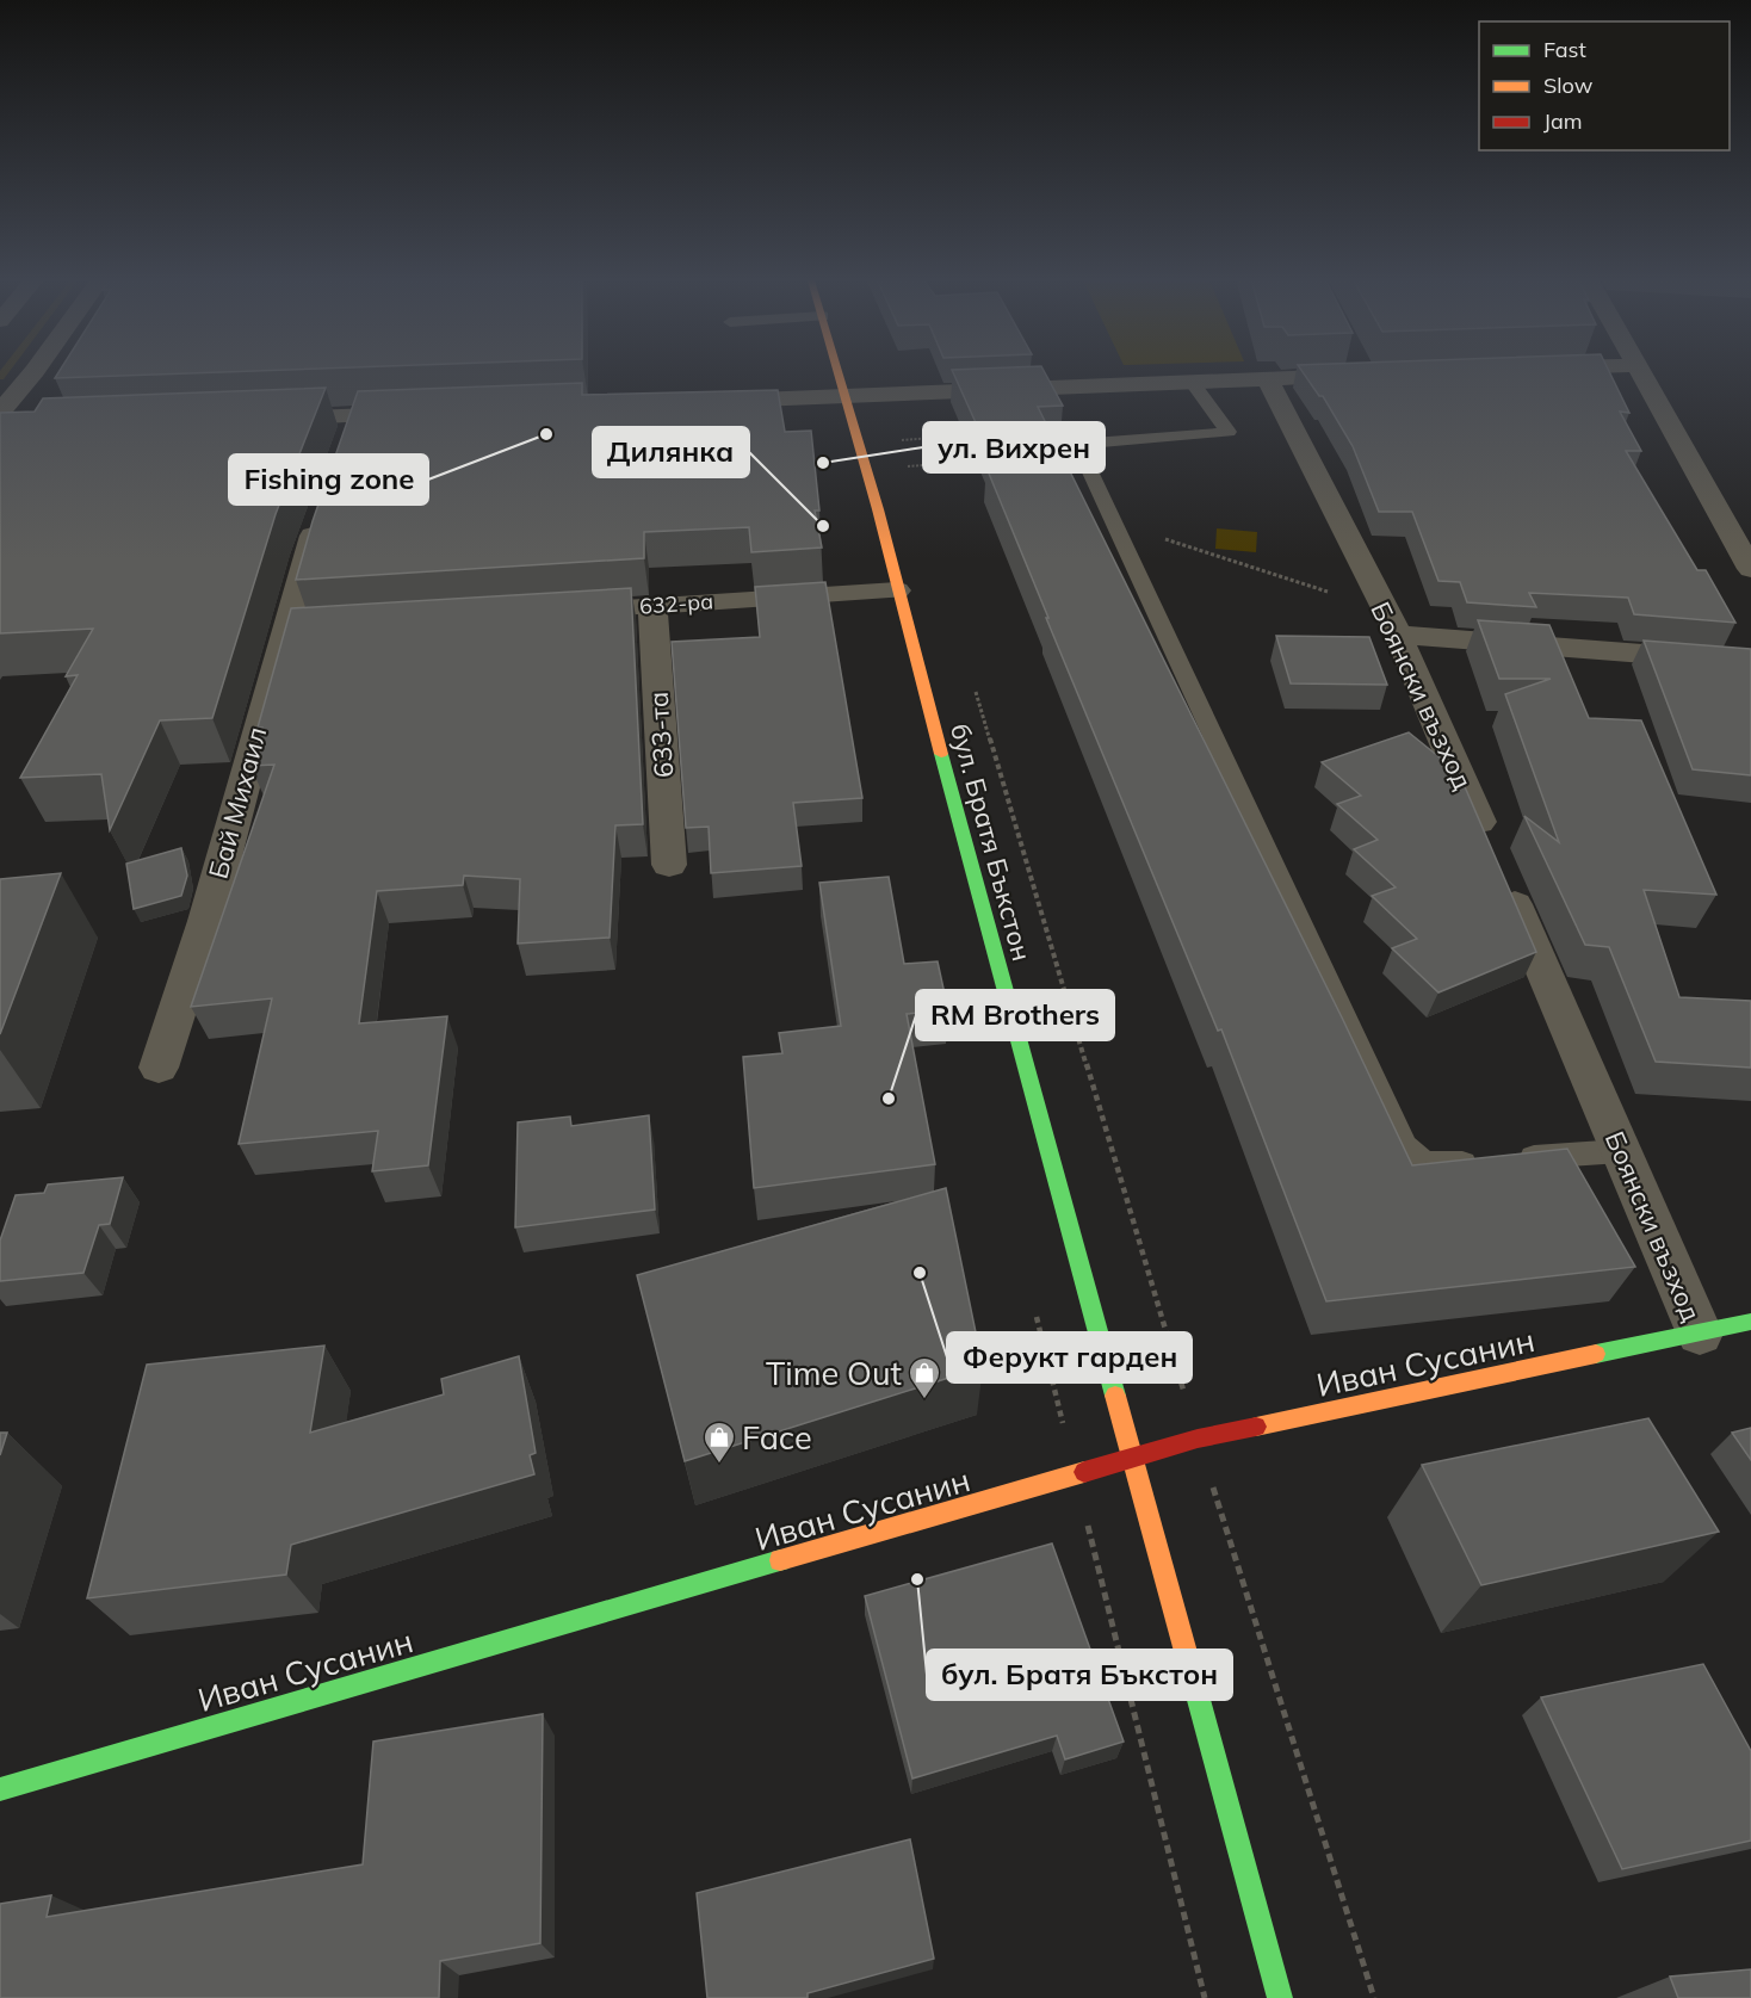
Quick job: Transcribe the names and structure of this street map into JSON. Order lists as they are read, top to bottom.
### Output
{
  "streets": {
    "street": [
      "632-ра",
      "Боянски възход",
      "633-та",
      "Бай Михаил",
      "бул. Братя Бъкстон",
      "Иван Сусанин"
    ]
  },
  "crossings": [
    ["632-ра", "633-та"],
    ["632-ра", "бул. Братя Бъкстон"],
    ["Боянски възход", "Иван Сусанин"],
    ["бул. Братя Бъкстон", "Иван Сусанин"]
  ],
  "places": {
    "other": [
      "Fishing zone",
      "ул. Вихрен",
      "Дилянка",
      "RM Brothers",
      "Ферукт гарден",
      "бул. Братя Бъкстон"
    ],
    "shop": ["Time Out", "Face"]
  },
  "legend": ["Fast", "Slow", "Jam"]
}
